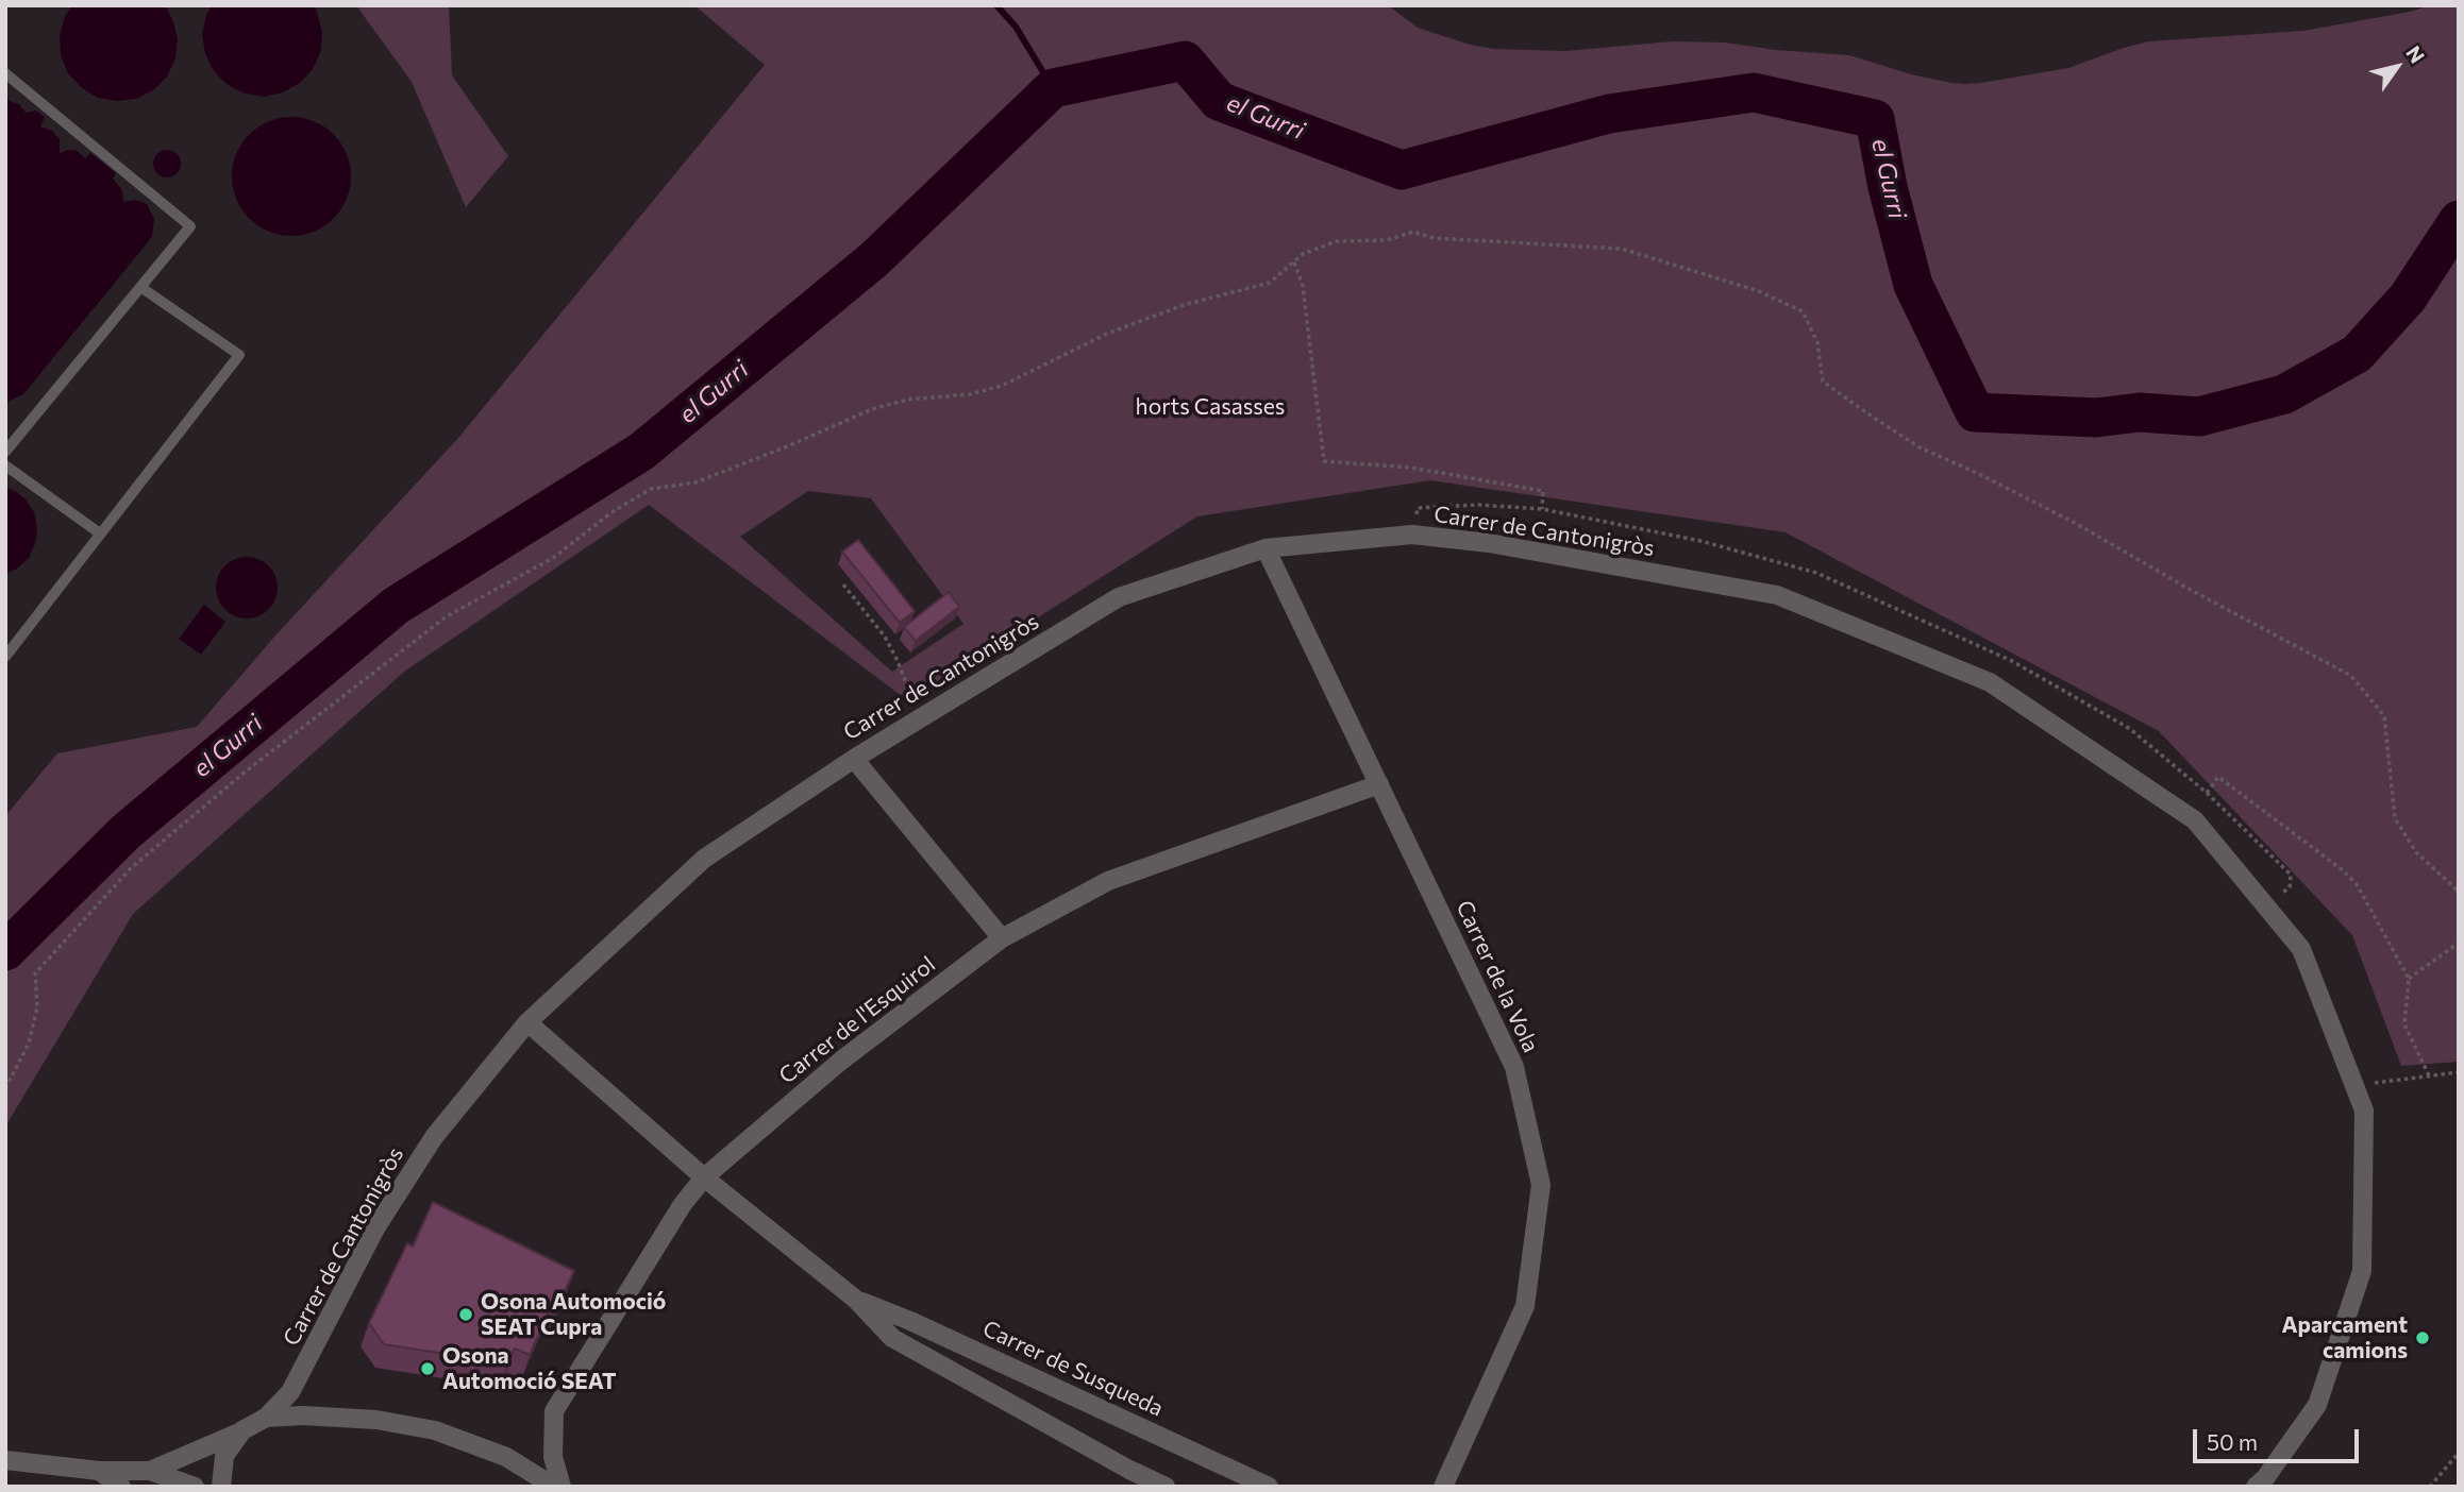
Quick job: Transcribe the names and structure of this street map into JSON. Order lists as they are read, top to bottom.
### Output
{
  "streets": {
    "street": [
      "Carrer de Cantonigròs",
      "Carrer de la Vola",
      "Carrer de l'Esquirol",
      "Carrer de Susqueda"
    ]
  },
  "crossings": [
    ["Carrer de Cantonigròs", "Carrer de la Vola"],
    ["Carrer de Cantonigròs", "Carrer de Susqueda"],
    ["Carrer de la Vola", "Carrer de l'Esquirol"],
    ["Carrer de l'Esquirol", "Carrer de Susqueda"]
  ],
  "water": ["el Gurri"],
  "parks": ["horts Casasses"],
  "places": ["Osona Automoció SEAT Cupra", "Aparcament camions", "Osona Automoció SEAT"],
  "scale_bar": "50 m",
  "north": "top right"
}
